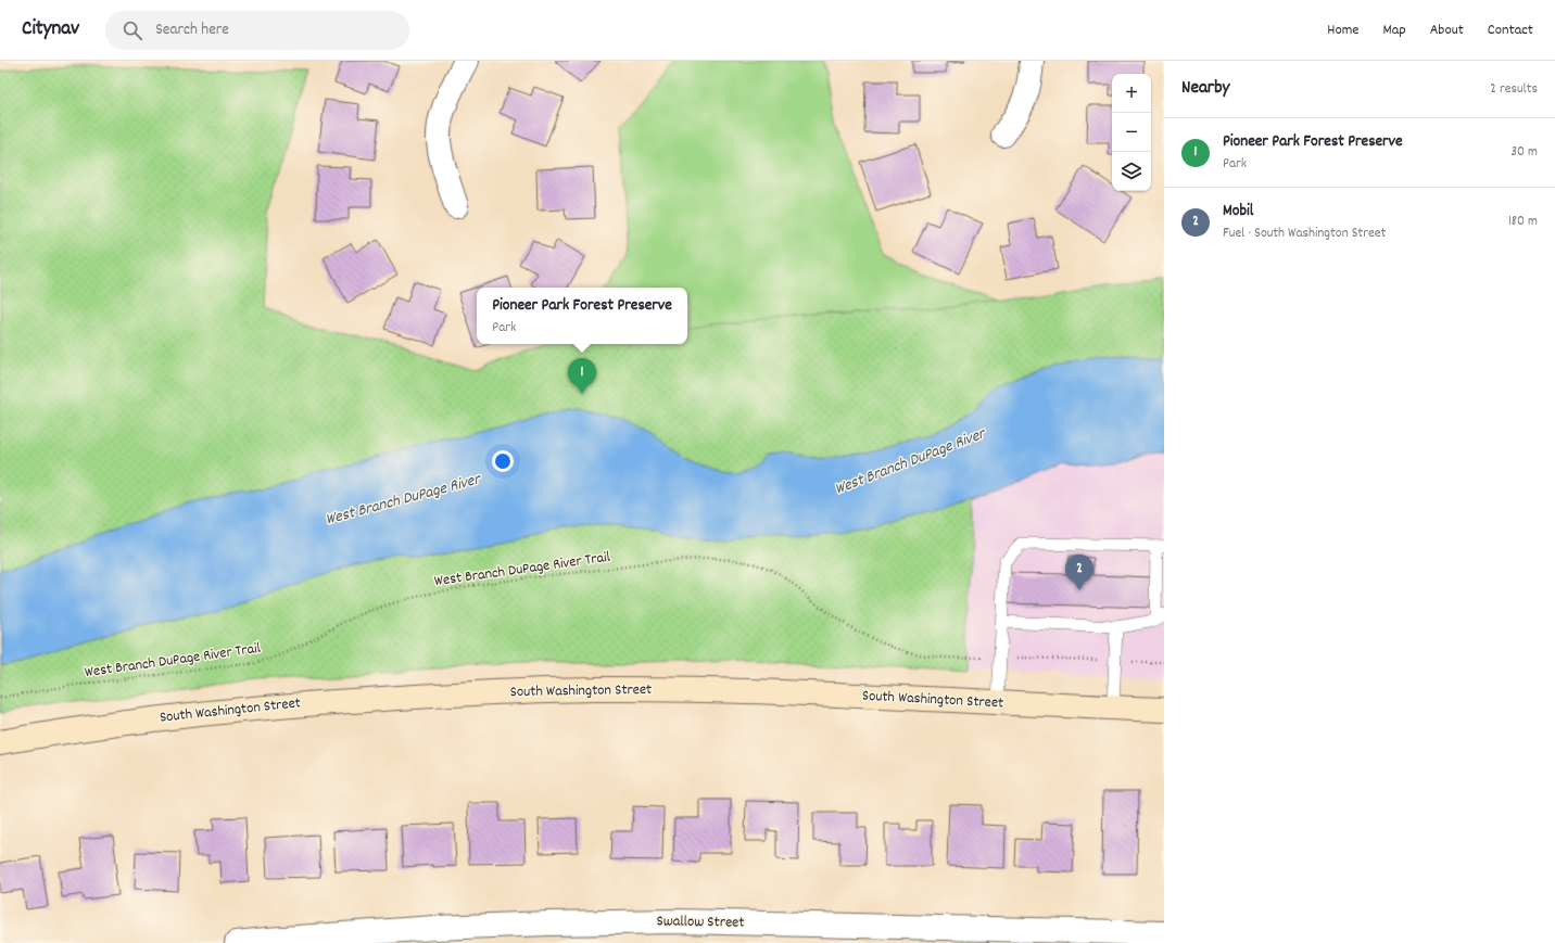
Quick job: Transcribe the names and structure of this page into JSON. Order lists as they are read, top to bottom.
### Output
{
  "streets": {
    "main road": ["South Washington Street"],
    "street": ["Swallow Street"],
    "path": ["West Branch DuPage River Trail"]
  },
  "water": ["West Branch DuPage River"],
  "page": {
    "header": "Citynav",
    "search": "Search here",
    "nav": [
      "Home",
      "Map",
      "About",
      "Contact"
    ],
    "heading": ["Nearby", "2 results"],
    "map_buttons": ["+", "−"],
    "list": [
      {
        "mark": "1",
        "name": "Pioneer Park Forest Preserve",
        "note": "Park",
        "value": "30 m"
      },
      {
        "mark": "2",
        "name": "Mobil",
        "note": "Fuel · South Washington Street",
        "value": "180 m"
      }
    ],
    "popup": ["Pioneer Park Forest Preserve", "Park"],
    "pins": ["1", "2"]
  }
}
